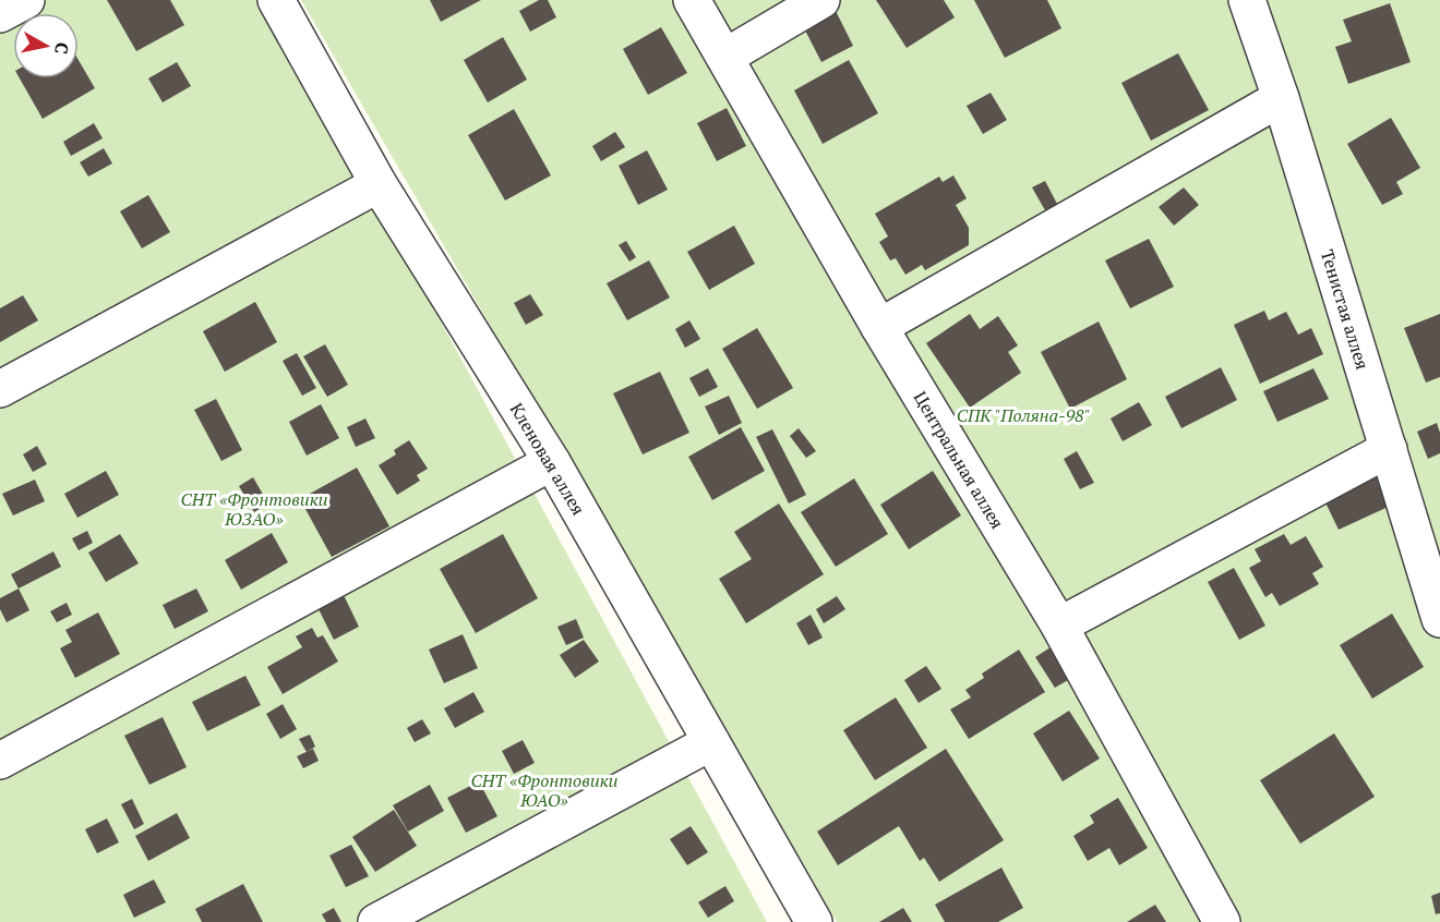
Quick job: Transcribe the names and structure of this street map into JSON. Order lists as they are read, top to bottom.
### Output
{
  "streets": {
    "street": ["Тенистая аллея", "Кленовая аллея", "Центральная аллея"]
  },
  "parks": ["СПК \"Поляна-98\"", "СНТ «Фронтовики ЮЗАО»", "СНТ «Фронтовики ЮАО»"],
  "north": "right"
}
